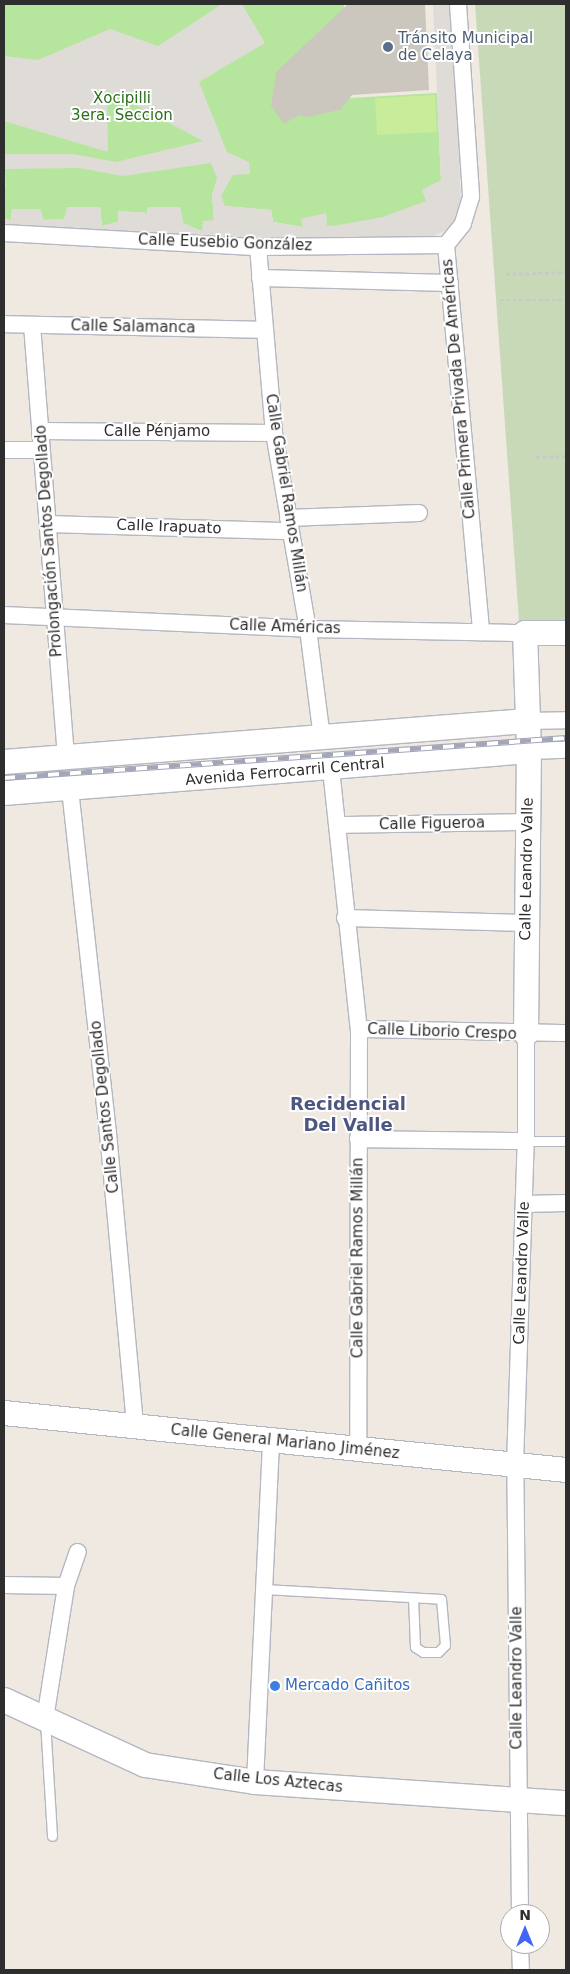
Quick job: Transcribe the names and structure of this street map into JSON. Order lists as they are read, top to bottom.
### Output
{
  "streets": {
    "main road": [
      "Calle Américas",
      "Avenida Ferrocarril Central",
      "Calle Leandro Valle",
      "Calle General Mariano Jiménez",
      "Calle Los Aztecas"
    ],
    "street": [
      "Calle Eusebio González",
      "Calle Salamanca",
      "Calle Primera Privada De Américas",
      "Calle Pénjamo",
      "Calle Gabriel Ramos Millán",
      "Calle Irapuato",
      "Prolongación Santos Degollado",
      "Calle Figueroa",
      "Calle Liborio Crespo",
      "Calle Santos Degollado"
    ]
  },
  "crossings": [
    ["Calle Eusebio González", "Calle Primera Privada De Américas"],
    ["Calle Eusebio González", "Calle Gabriel Ramos Millán"],
    ["Calle Salamanca", "Calle Gabriel Ramos Millán"],
    ["Calle Salamanca", "Prolongación Santos Degollado"],
    ["Calle Primera Privada De Américas", "Calle Américas"],
    ["Calle Pénjamo", "Calle Gabriel Ramos Millán"],
    ["Calle Pénjamo", "Prolongación Santos Degollado"],
    ["Calle Gabriel Ramos Millán", "Calle Irapuato"],
    ["Calle Gabriel Ramos Millán", "Calle Américas"],
    ["Calle Gabriel Ramos Millán", "Avenida Ferrocarril Central"],
    ["Calle Gabriel Ramos Millán", "Calle Figueroa"],
    ["Calle Gabriel Ramos Millán", "Calle Liborio Crespo"],
    ["Calle Gabriel Ramos Millán", "Calle General Mariano Jiménez"],
    ["Calle Irapuato", "Prolongación Santos Degollado"],
    ["Prolongación Santos Degollado", "Calle Américas"],
    ["Prolongación Santos Degollado", "Avenida Ferrocarril Central"],
    ["Calle Américas", "Calle Leandro Valle"],
    ["Avenida Ferrocarril Central", "Calle Leandro Valle"],
    ["Avenida Ferrocarril Central", "Calle Santos Degollado"],
    ["Calle Figueroa", "Calle Leandro Valle"],
    ["Calle Leandro Valle", "Calle Liborio Crespo"],
    ["Calle Leandro Valle", "Calle General Mariano Jiménez"],
    ["Calle Leandro Valle", "Calle Los Aztecas"],
    ["Calle Santos Degollado", "Calle General Mariano Jiménez"]
  ],
  "districts": ["Recidencial Del Valle"],
  "parks": ["Xocipilli 3era. Seccion"],
  "places": ["Tránsito Municipal de Celaya", "Mercado Cañitos"],
  "north": "top"
}
